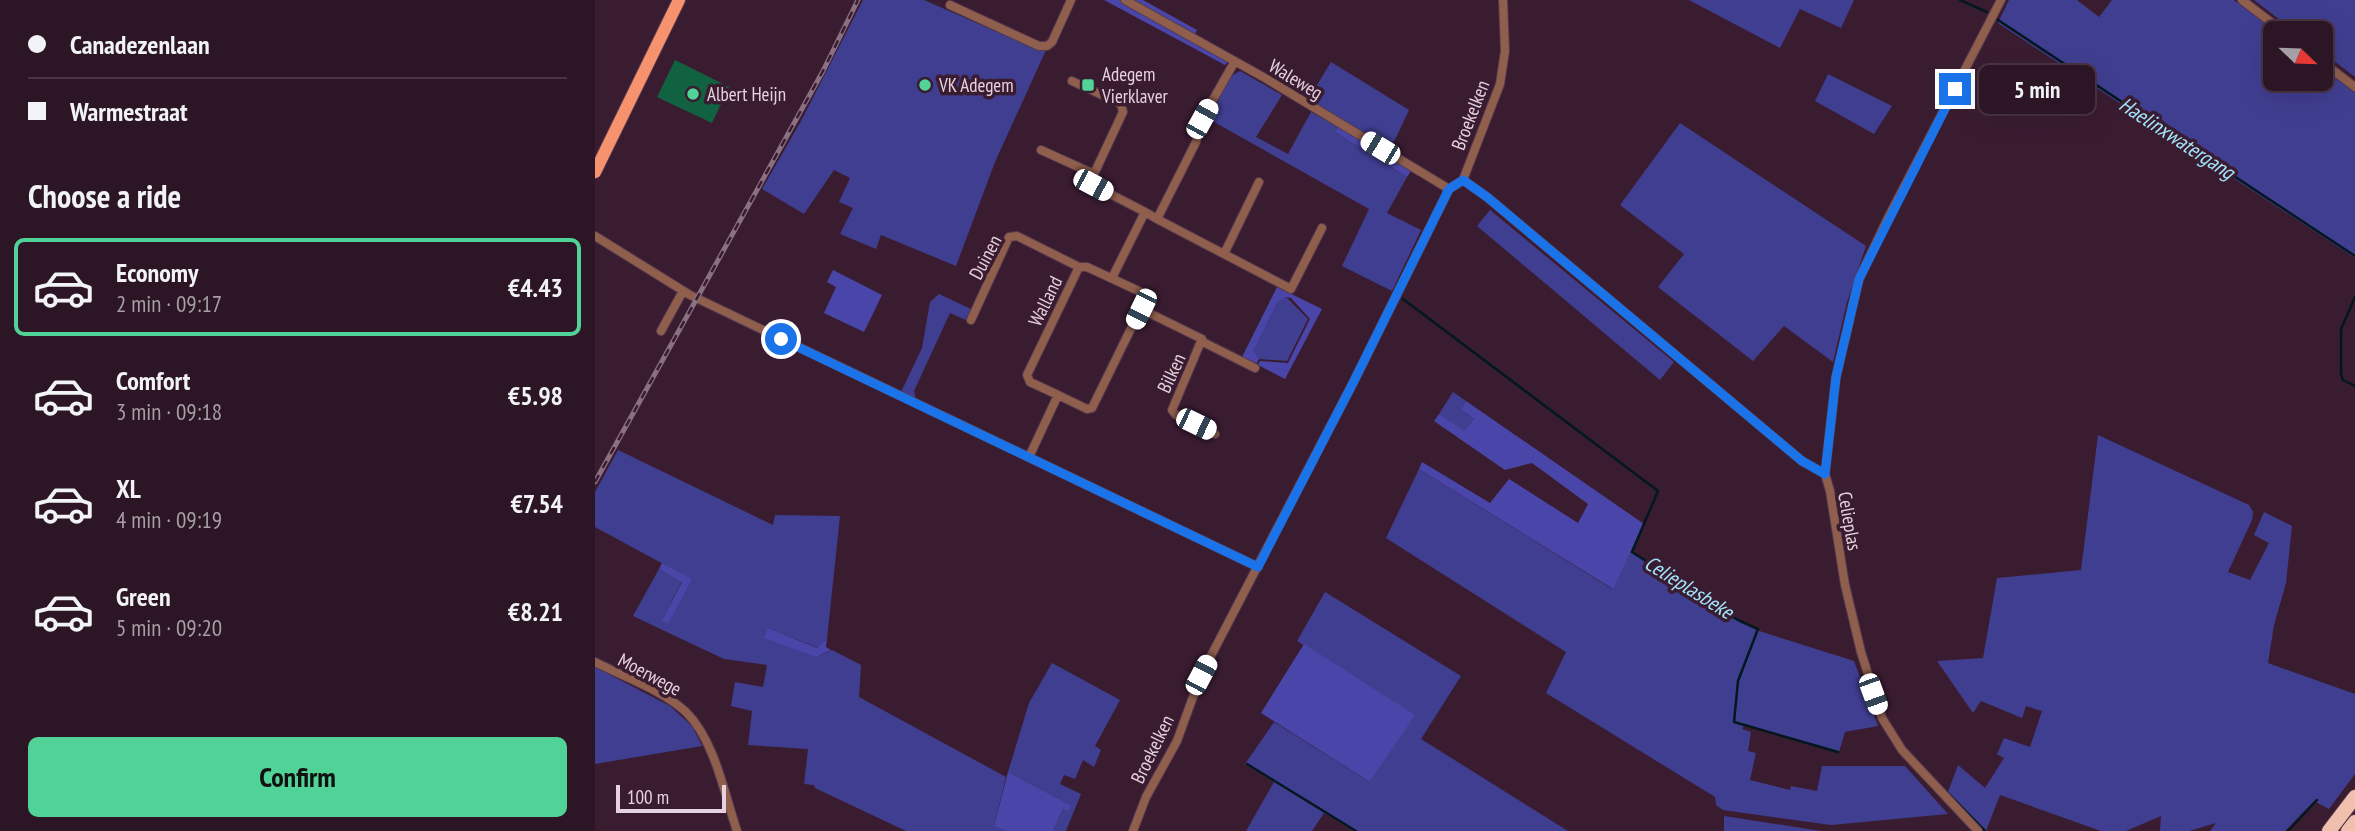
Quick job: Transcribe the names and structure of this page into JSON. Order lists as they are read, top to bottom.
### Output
{
  "streets": {
    "street": [
      "Waleweg",
      "Broekelken",
      "Duinen",
      "Walland",
      "Bilken",
      "Celieplas",
      "Moerwege"
    ]
  },
  "crossings": [
    ["Waleweg", "Broekelken"],
    ["Broekelken", "Celieplas"],
    ["Duinen", "Walland"],
    ["Walland", "Bilken"]
  ],
  "water": ["Haelinxwatergang", "Celieplasbeke"],
  "places": {
    "other": ["VK Adegem", "Albert Heijn"],
    "transit": ["Adegem Vierklaver"]
  },
  "scale_bar": "100 m",
  "north": "bottom right",
  "page": {
    "banner": ["Canadezenlaan", "Warmestraat"],
    "bubble": "5 min",
    "heading": "Choose a ride",
    "list": [
      {
        "name": "Economy",
        "note": "2 min · 09:17",
        "value": "€4.43"
      },
      {
        "name": "Comfort",
        "note": "3 min · 09:18",
        "value": "€5.98"
      },
      {
        "name": "XL",
        "note": "4 min · 09:19",
        "value": "€7.54"
      },
      {
        "name": "Green",
        "note": "5 min · 09:20",
        "value": "€8.21"
      }
    ],
    "buttons": "Confirm",
    "scale": "100 m"
  }
}
